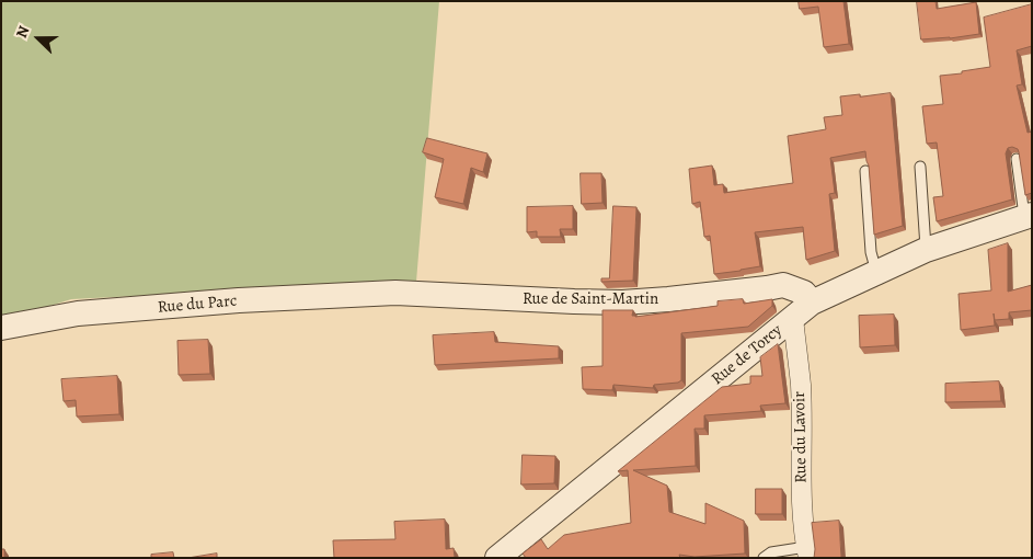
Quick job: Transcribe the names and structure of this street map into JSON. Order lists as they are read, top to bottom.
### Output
{
  "streets": {
    "street": [
      "Rue de Saint-Martin",
      "Rue du Parc",
      "Rue de Torcy",
      "Rue du Lavoir"
    ]
  },
  "crossings": [
    ["Rue de Saint-Martin", "Rue du Parc"],
    ["Rue de Saint-Martin", "Rue de Torcy"],
    ["Rue de Saint-Martin", "Rue du Lavoir"],
    ["Rue de Torcy", "Rue du Lavoir"]
  ],
  "north": "left"
}
